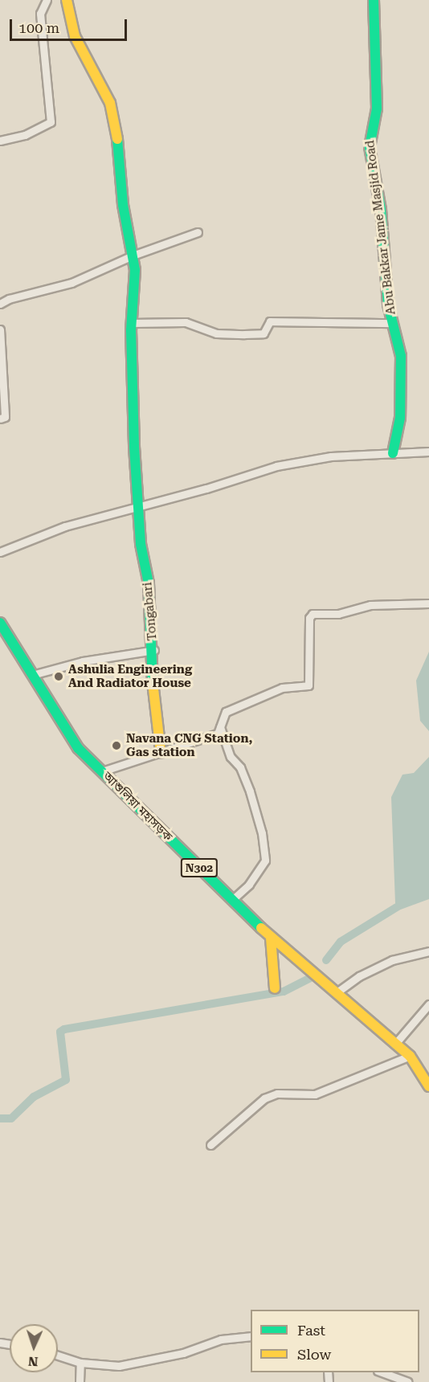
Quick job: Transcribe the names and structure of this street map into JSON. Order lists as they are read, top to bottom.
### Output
{
  "streets": {
    "main road": [
      "Abu Bakkar Jame Masjid Road",
      "Tongabari",
      "আশুলিয়া মহাসড়ক",
      "N302"
    ]
  },
  "crossings": [
    ["Tongabari", "আশুলিয়া মহাসড়ক"]
  ],
  "places": ["Ashulia Engineering And Radiator House", "Navana CNG Station, Gas station"],
  "legend": ["Fast", "Slow"],
  "scale_bar": "100 m",
  "north": "bottom"
}
